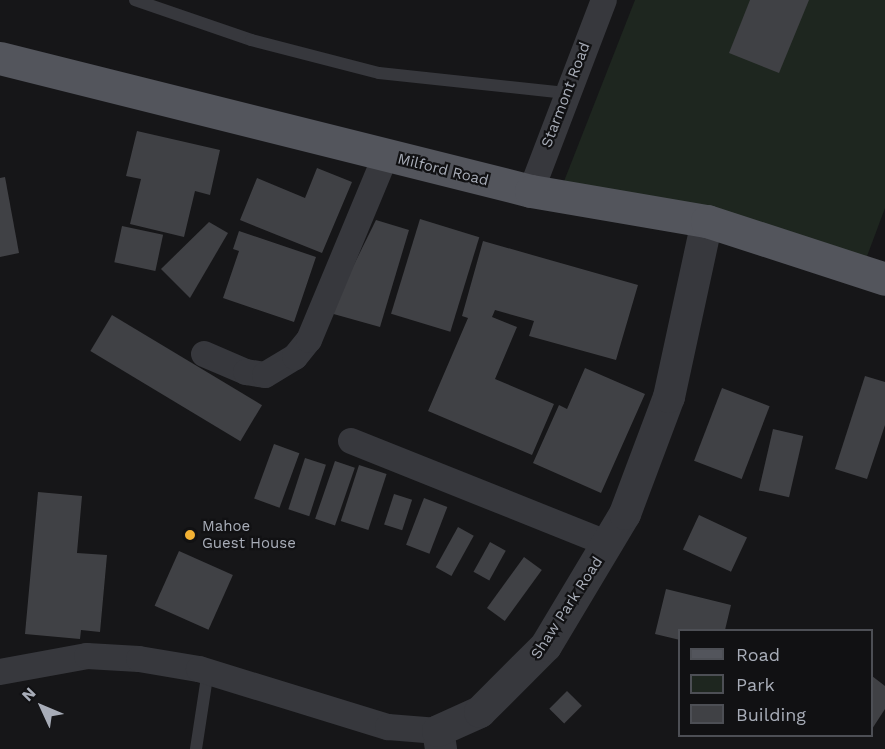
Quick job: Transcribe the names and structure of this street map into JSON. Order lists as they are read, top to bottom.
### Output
{
  "streets": {
    "main road": ["Milford Road"],
    "street": ["Starmont Road", "Shaw Park Road"]
  },
  "crossings": [
    ["Starmont Road", "Milford Road"],
    ["Milford Road", "Shaw Park Road"]
  ],
  "places": ["Mahoe Guest House"],
  "legend": ["Road", "Park", "Building"],
  "north": "top left"
}
